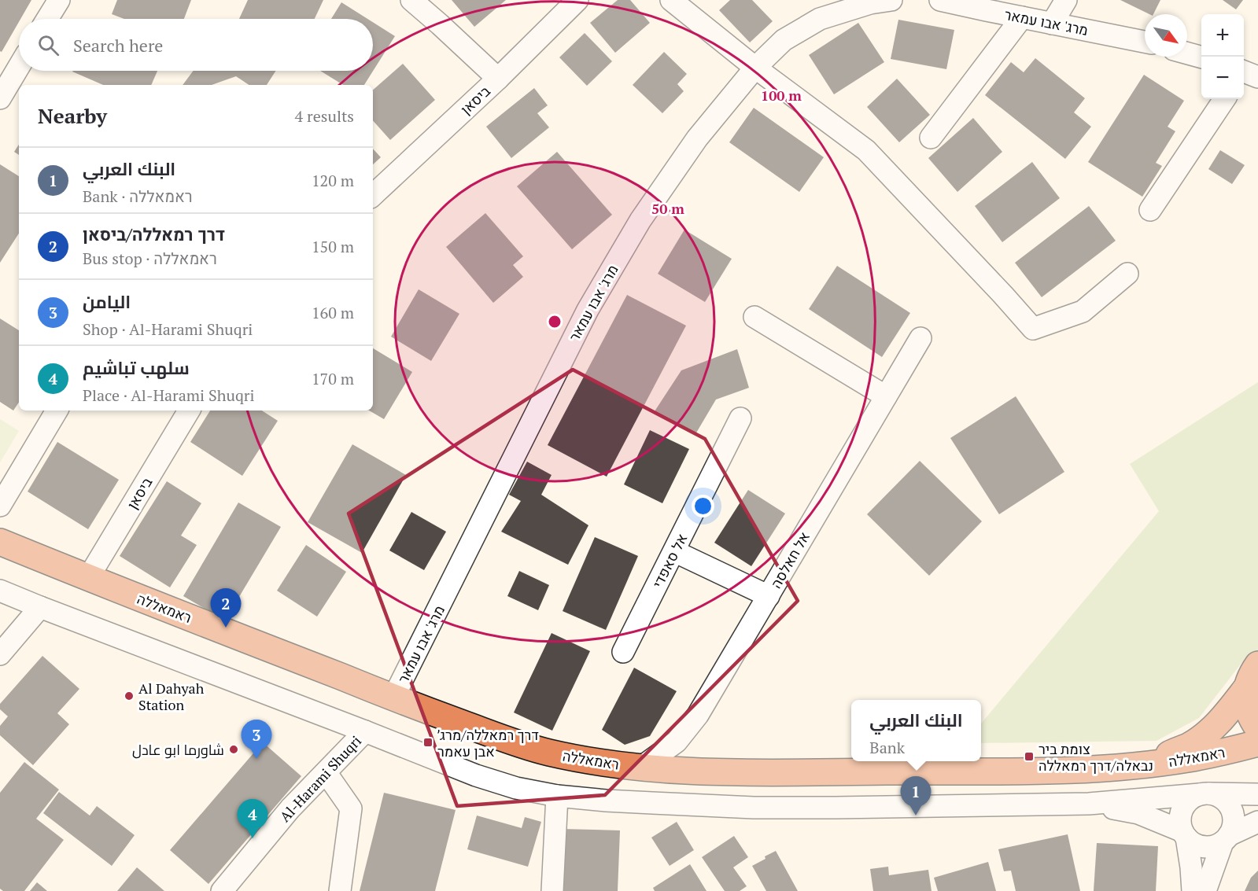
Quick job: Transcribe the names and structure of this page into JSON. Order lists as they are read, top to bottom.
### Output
{
  "streets": {
    "highway": ["ראמאללה"],
    "street": [
      "מרג' אבו עמאר",
      "ביסאן",
      "אל חאלסה",
      "אל סאפדי",
      "Al-Harami Shuqri"
    ]
  },
  "crossings": [
    ["מרג' אבו עמאר", "ראמאללה"],
    ["ביסאן", "ראמאללה"],
    ["אל חאלסה", "ראמאללה"]
  ],
  "places": {
    "other": ["Al Dahyah Station", "شاورما ابو عادل"],
    "transit": ["דרך רמאללה/מרג׳ אבן עאמר", "צומת ביר נבאלה/דרך רמאללה"]
  },
  "north": "bottom right",
  "page": {
    "map_buttons": ["+", "−"],
    "search": "Search here",
    "heading": ["Nearby", "4 results"],
    "list": [
      {
        "mark": "1",
        "name": "البنك العربي",
        "note": "Bank · ראמאללה",
        "value": "120 m"
      },
      {
        "mark": "2",
        "name": "דרך רמאללה/ביסאן",
        "note": "Bus stop · ראמאללה",
        "value": "150 m"
      },
      {
        "mark": "3",
        "name": "اليامن",
        "note": "Shop · Al-Harami Shuqri",
        "value": "160 m"
      },
      {
        "mark": "4",
        "name": "سلهب تباشيم",
        "note": "Place · Al-Harami Shuqri",
        "value": "170 m"
      }
    ],
    "pins": [
      "2",
      "3",
      "1",
      "4"
    ],
    "popup": ["البنك العربي", "Bank"]
  },
  "rings": ["100 m", "50 m"]
}
